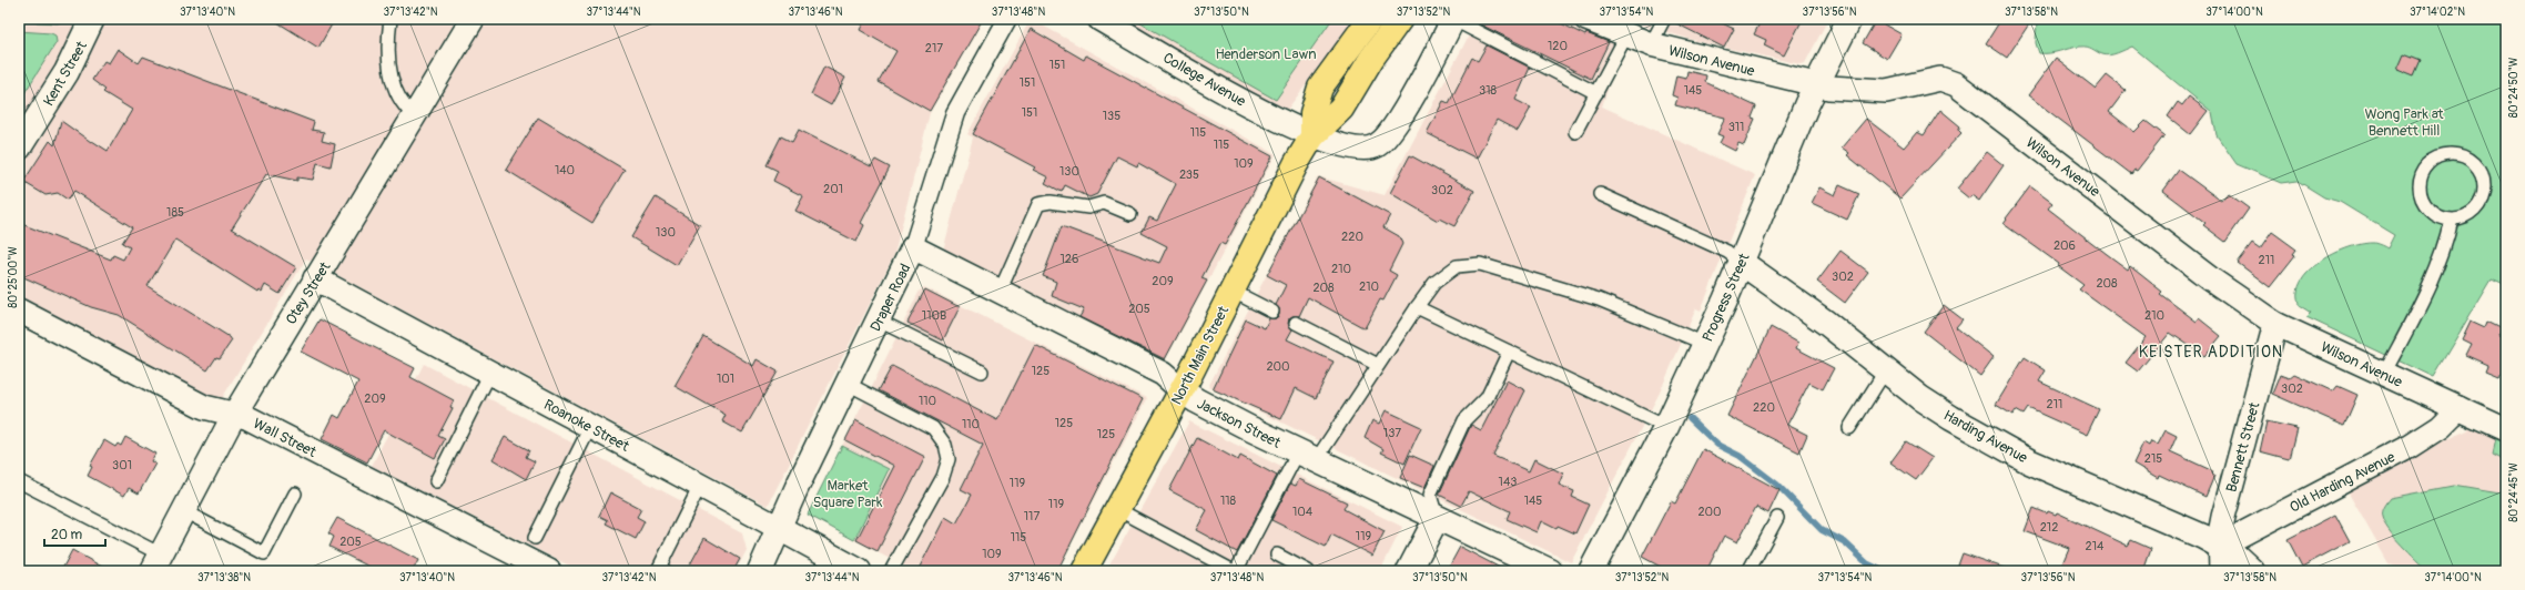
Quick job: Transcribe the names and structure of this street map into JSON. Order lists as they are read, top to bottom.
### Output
{
  "streets": {
    "main road": ["North Main Street"],
    "street": [
      "Wilson Avenue",
      "Kent Street",
      "College Avenue",
      "Otey Street",
      "Draper Road",
      "Progress Street",
      "Jackson Street",
      "Roanoke Street",
      "Harding Avenue",
      "Wall Street",
      "Bennett Street",
      "Old Harding Avenue"
    ]
  },
  "crossings": [
    ["Wilson Avenue", "Progress Street"],
    ["Wilson Avenue", "Bennett Street"],
    ["Wilson Avenue", "Old Harding Avenue"],
    ["College Avenue", "North Main Street"],
    ["Otey Street", "Roanoke Street"],
    ["Otey Street", "Wall Street"],
    ["Draper Road", "Jackson Street"],
    ["Draper Road", "Roanoke Street"],
    ["Progress Street", "Harding Avenue"],
    ["North Main Street", "Jackson Street"],
    ["Harding Avenue", "Bennett Street"],
    ["Harding Avenue", "Old Harding Avenue"],
    ["Bennett Street", "Old Harding Avenue"]
  ],
  "districts": ["KEISTER ADDITION"],
  "parks": ["Henderson Lawn", "Wong Park at Bennett Hill", "Market Square Park"],
  "house_numbers": [
    "120",
    "217",
    "151",
    "151",
    "318",
    "145",
    "151",
    "135",
    "311",
    "115",
    "115",
    "109",
    "140",
    "130",
    "235",
    "201",
    "302",
    "185",
    "130",
    "220",
    "206",
    "126",
    "211",
    "210",
    "302",
    "209",
    "208",
    "210",
    "208",
    "205",
    "110B",
    "210",
    "200",
    "125",
    "101",
    "302",
    "209",
    "110",
    "211",
    "220",
    "125",
    "110",
    "137",
    "125",
    "215",
    "301",
    "143",
    "119",
    "118",
    "145",
    "119",
    "104",
    "200",
    "117",
    "212",
    "119",
    "115",
    "205",
    "214",
    "109"
  ],
  "scale_bar": "20 m",
  "coordinates": [
    "37°13'40\"N",
    "37°13'42\"N",
    "37°13'44\"N",
    "37°13'46\"N",
    "37°13'48\"N",
    "37°13'50\"N",
    "37°13'52\"N",
    "37°13'54\"N",
    "37°13'56\"N",
    "37°13'58\"N",
    "37°14'00\"N",
    "37°14'02\"N",
    "80°24'50\"W",
    "80°25'00\"W",
    "80°24'45\"W",
    "37°13'38\"N"
  ]
}
